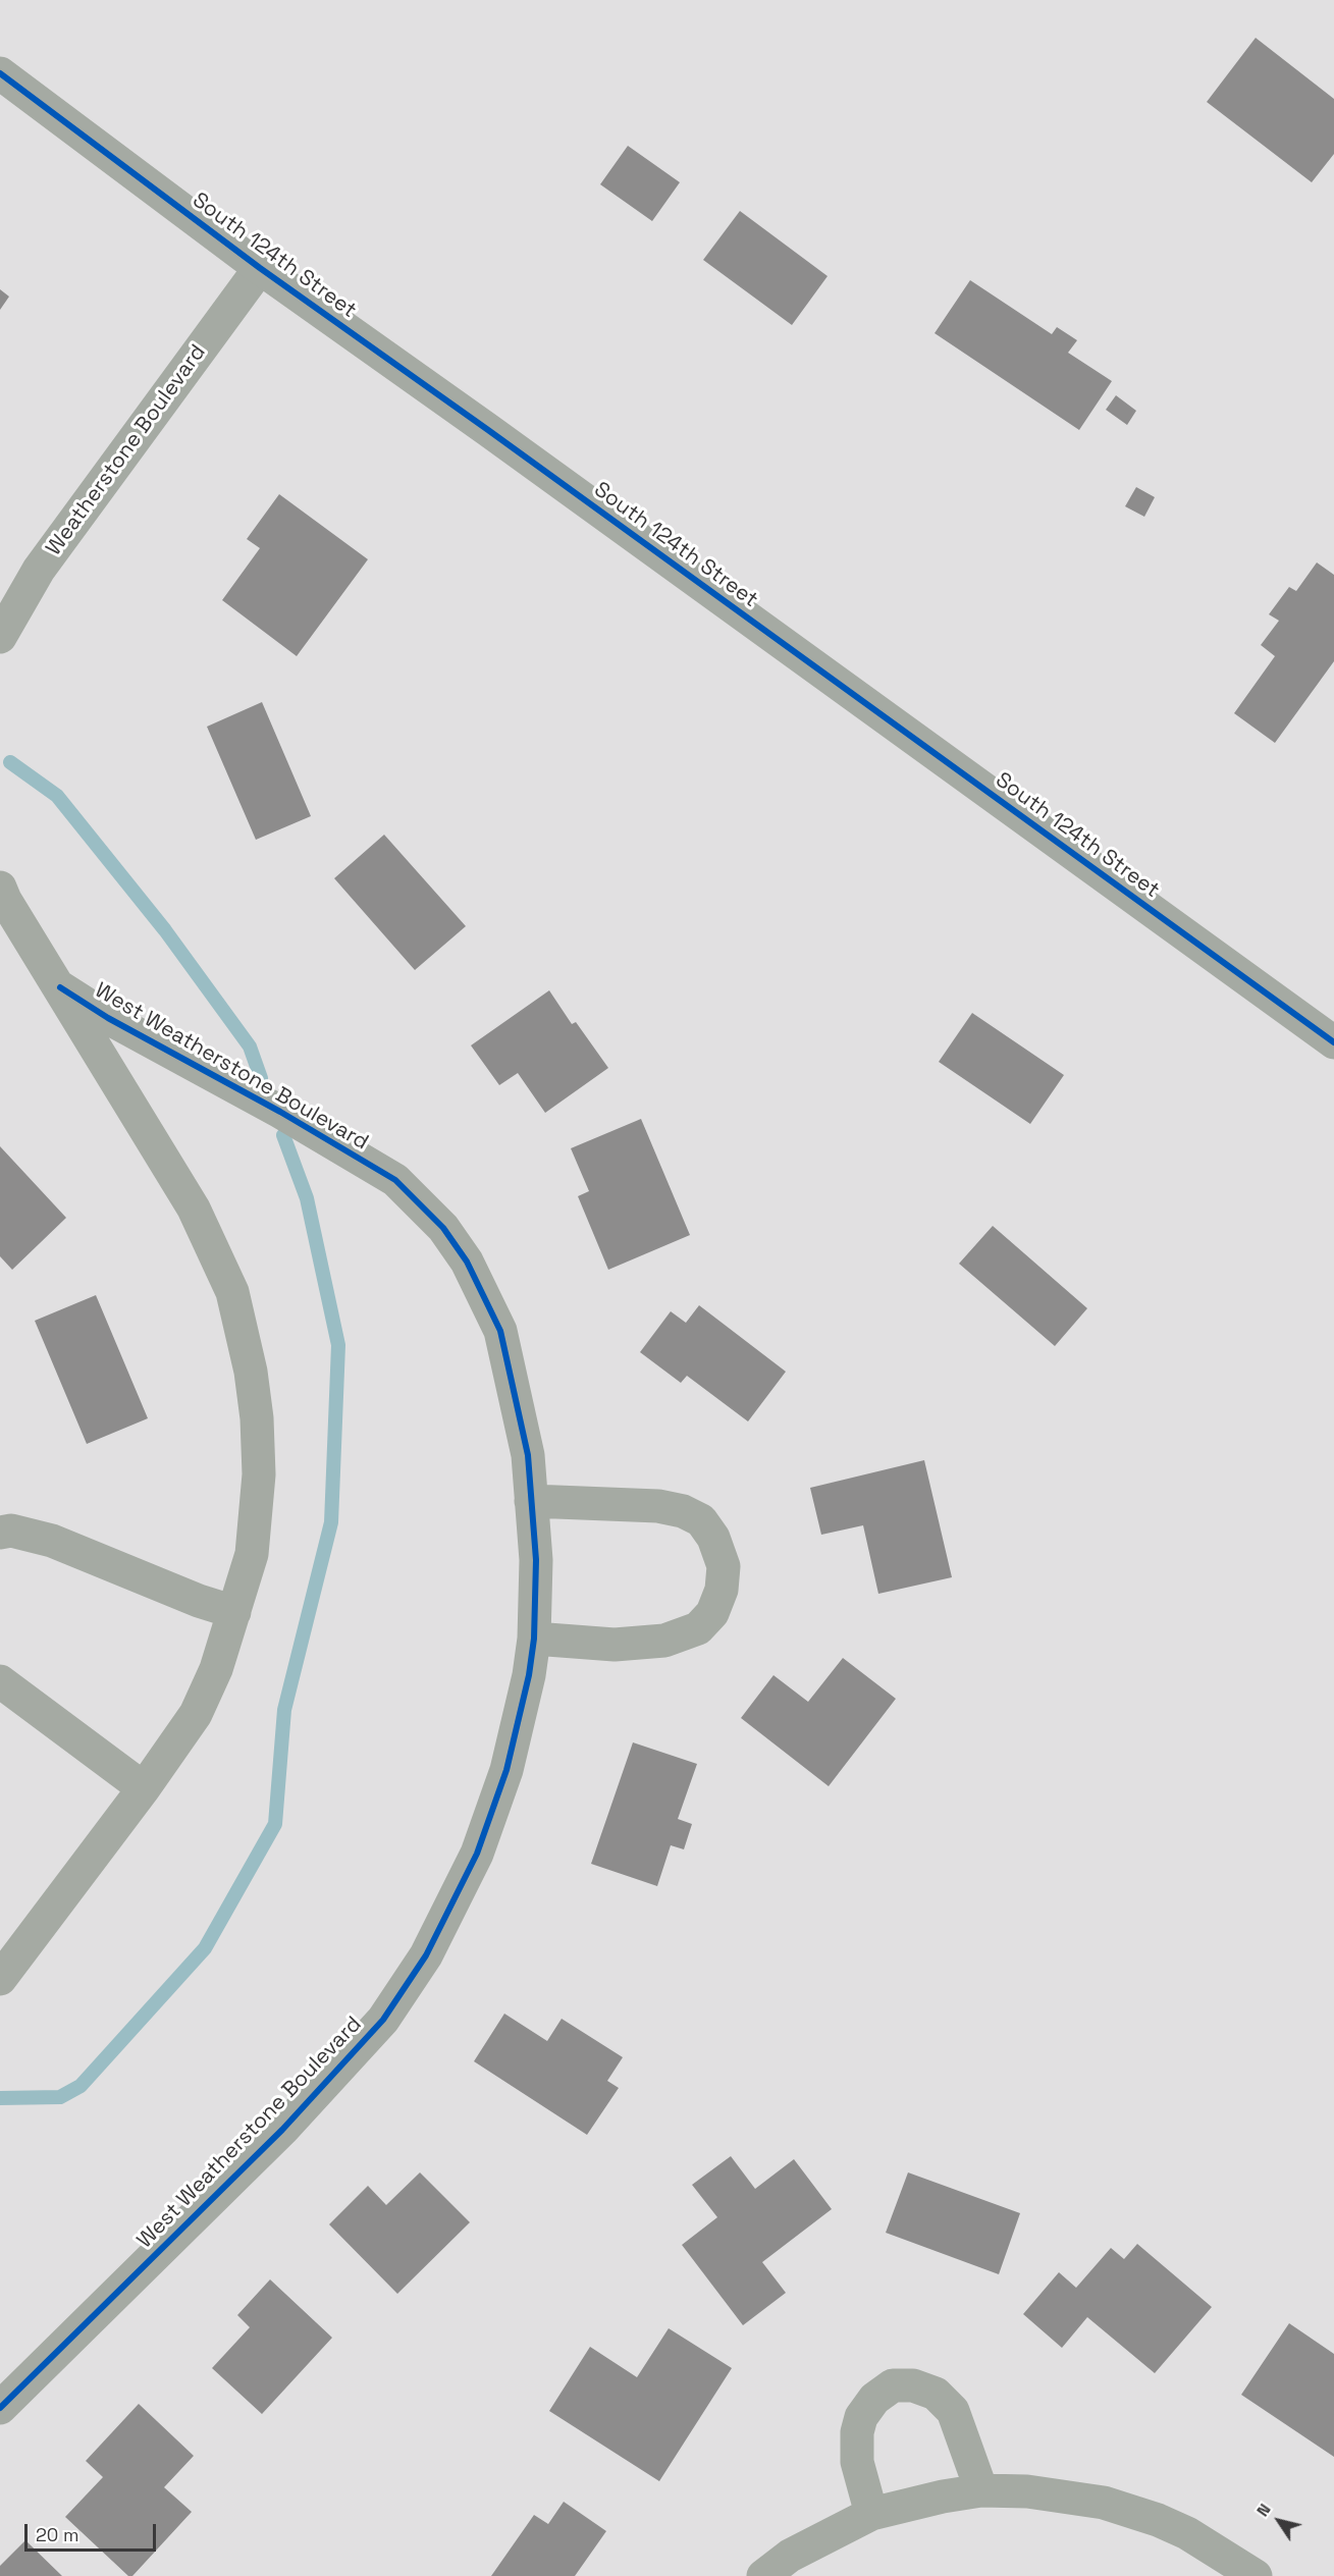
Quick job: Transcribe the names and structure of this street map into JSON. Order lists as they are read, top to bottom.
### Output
{
  "streets": {
    "street": ["South 124th Street", "Weatherstone Boulevard", "West Weatherstone Boulevard"]
  },
  "crossings": [
    ["South 124th Street", "Weatherstone Boulevard"]
  ],
  "scale_bar": "20 m",
  "north": "top left"
}
